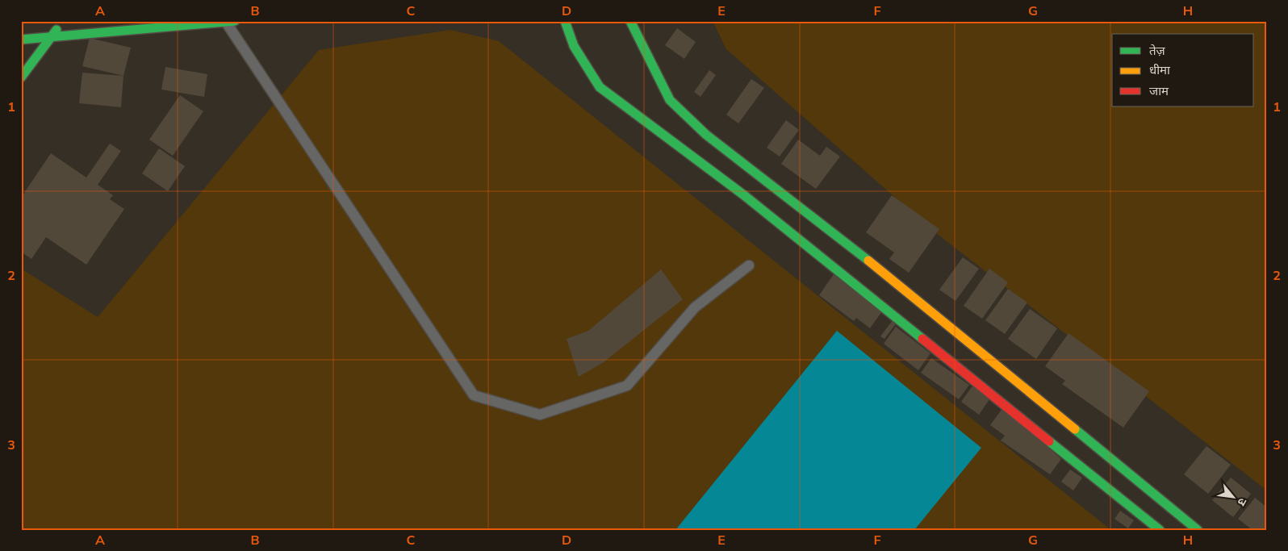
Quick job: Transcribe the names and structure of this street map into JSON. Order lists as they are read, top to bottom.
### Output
{
  "legend": ["तेज़", "धीमा", "जाम"],
  "north": "bottom right",
  "grid": {
    "columns": [
      "A",
      "B",
      "C",
      "D",
      "E",
      "F",
      "G",
      "H"
    ],
    "rows": ["1", "2", "3"]
  }
}
